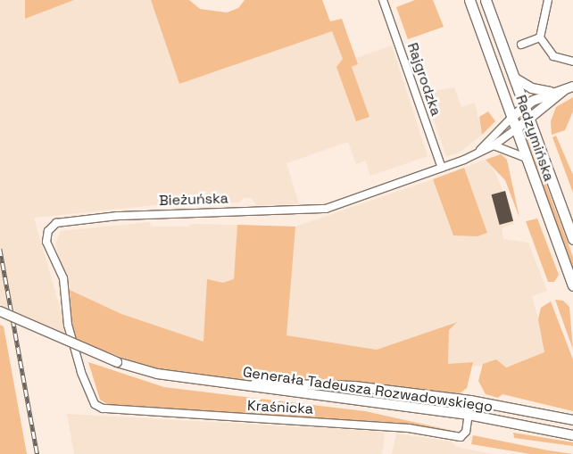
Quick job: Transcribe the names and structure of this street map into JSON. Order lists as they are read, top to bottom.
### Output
{
  "streets": {
    "main road": ["Radzymińska"],
    "street": [
      "Rajgrodzka",
      "Bieżuńska",
      "Generała Tadeusza Rozwadowskiego",
      "Kraśnicka"
    ]
  },
  "crossings": [
    ["Rajgrodzka", "Bieżuńska"],
    ["Radzymińska", "Bieżuńska"],
    ["Bieżuńska", "Kraśnicka"],
    ["Generała Tadeusza Rozwadowskiego", "Kraśnicka"]
  ]
}
